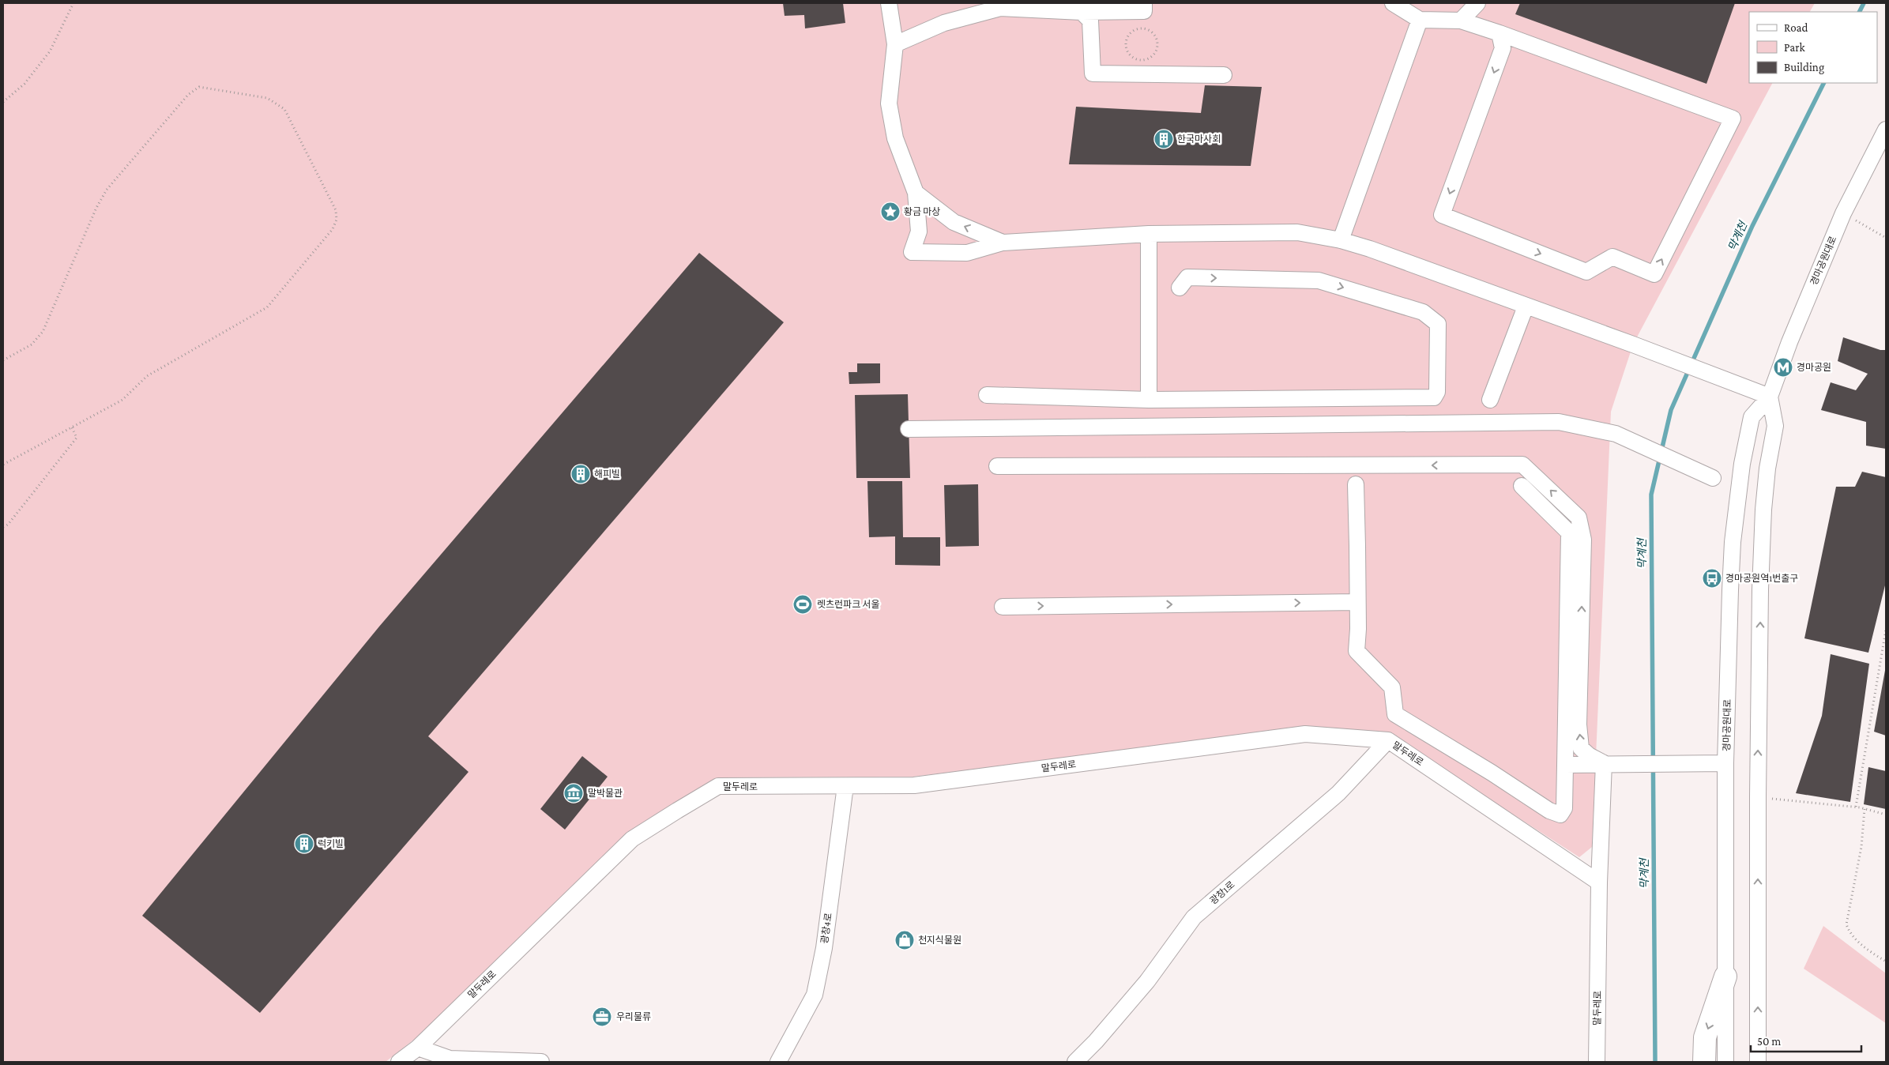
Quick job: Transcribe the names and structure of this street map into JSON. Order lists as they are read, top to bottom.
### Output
{
  "streets": {
    "street": [
      "경마공원대로",
      "말두레로",
      "광창1로",
      "광창4로"
    ]
  },
  "crossings": [
    ["말두레로", "광창1로"],
    ["말두레로", "광창4로"]
  ],
  "water": ["막계천"],
  "places": {
    "building": ["한국마사회", "해피빌", "럭키빌"],
    "place": ["황금 마상"],
    "metro station": ["경마공원"],
    "bus stop": ["경마공원역1번출구"],
    "sports": ["렛츠런파크 서울"],
    "museum": ["말박물관"],
    "shop": ["천지식물원"],
    "office": ["우리물류"]
  },
  "legend": ["Road", "Park", "Building"],
  "scale_bar": "50 m"
}
